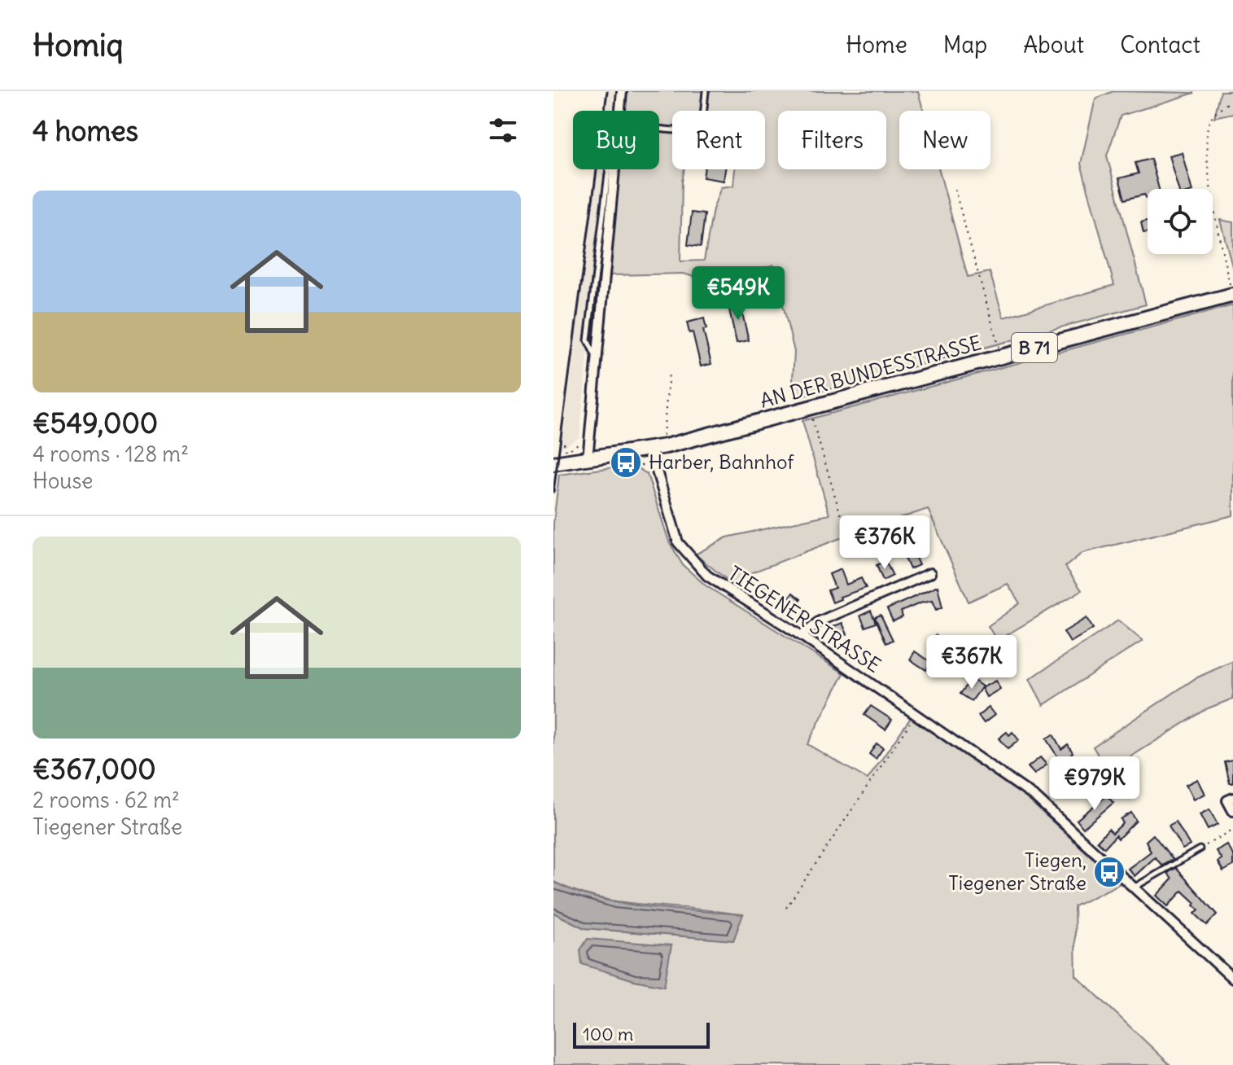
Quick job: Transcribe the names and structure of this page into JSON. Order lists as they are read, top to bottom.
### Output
{
  "streets": {
    "main road": ["B 71", "AN DER BUNDESSTRASSE"],
    "street": ["TIEGENER STRASSE"]
  },
  "crossings": [
    ["AN DER BUNDESSTRASSE", "TIEGENER STRASSE"]
  ],
  "places": {
    "bus stop": ["Harber, Bahnhof", "Tiegen, Tiegener Straße"]
  },
  "scale_bar": "100 m",
  "page": {
    "header": "Homiq",
    "nav": [
      "Home",
      "Map",
      "About",
      "Contact"
    ],
    "heading": "4 homes",
    "chip": [
      "Buy",
      "Rent",
      "Filters",
      "New"
    ],
    "list": [
      {
        "name": "€549,000",
        "note": "4 rooms · 128 m² · House"
      },
      {
        "name": "€367,000",
        "note": "2 rooms · 62 m² · Tiegener Straße"
      }
    ],
    "price": [
      "€549K",
      "€376K",
      "€367K",
      "€979K"
    ],
    "scale": "100 m"
  }
}
